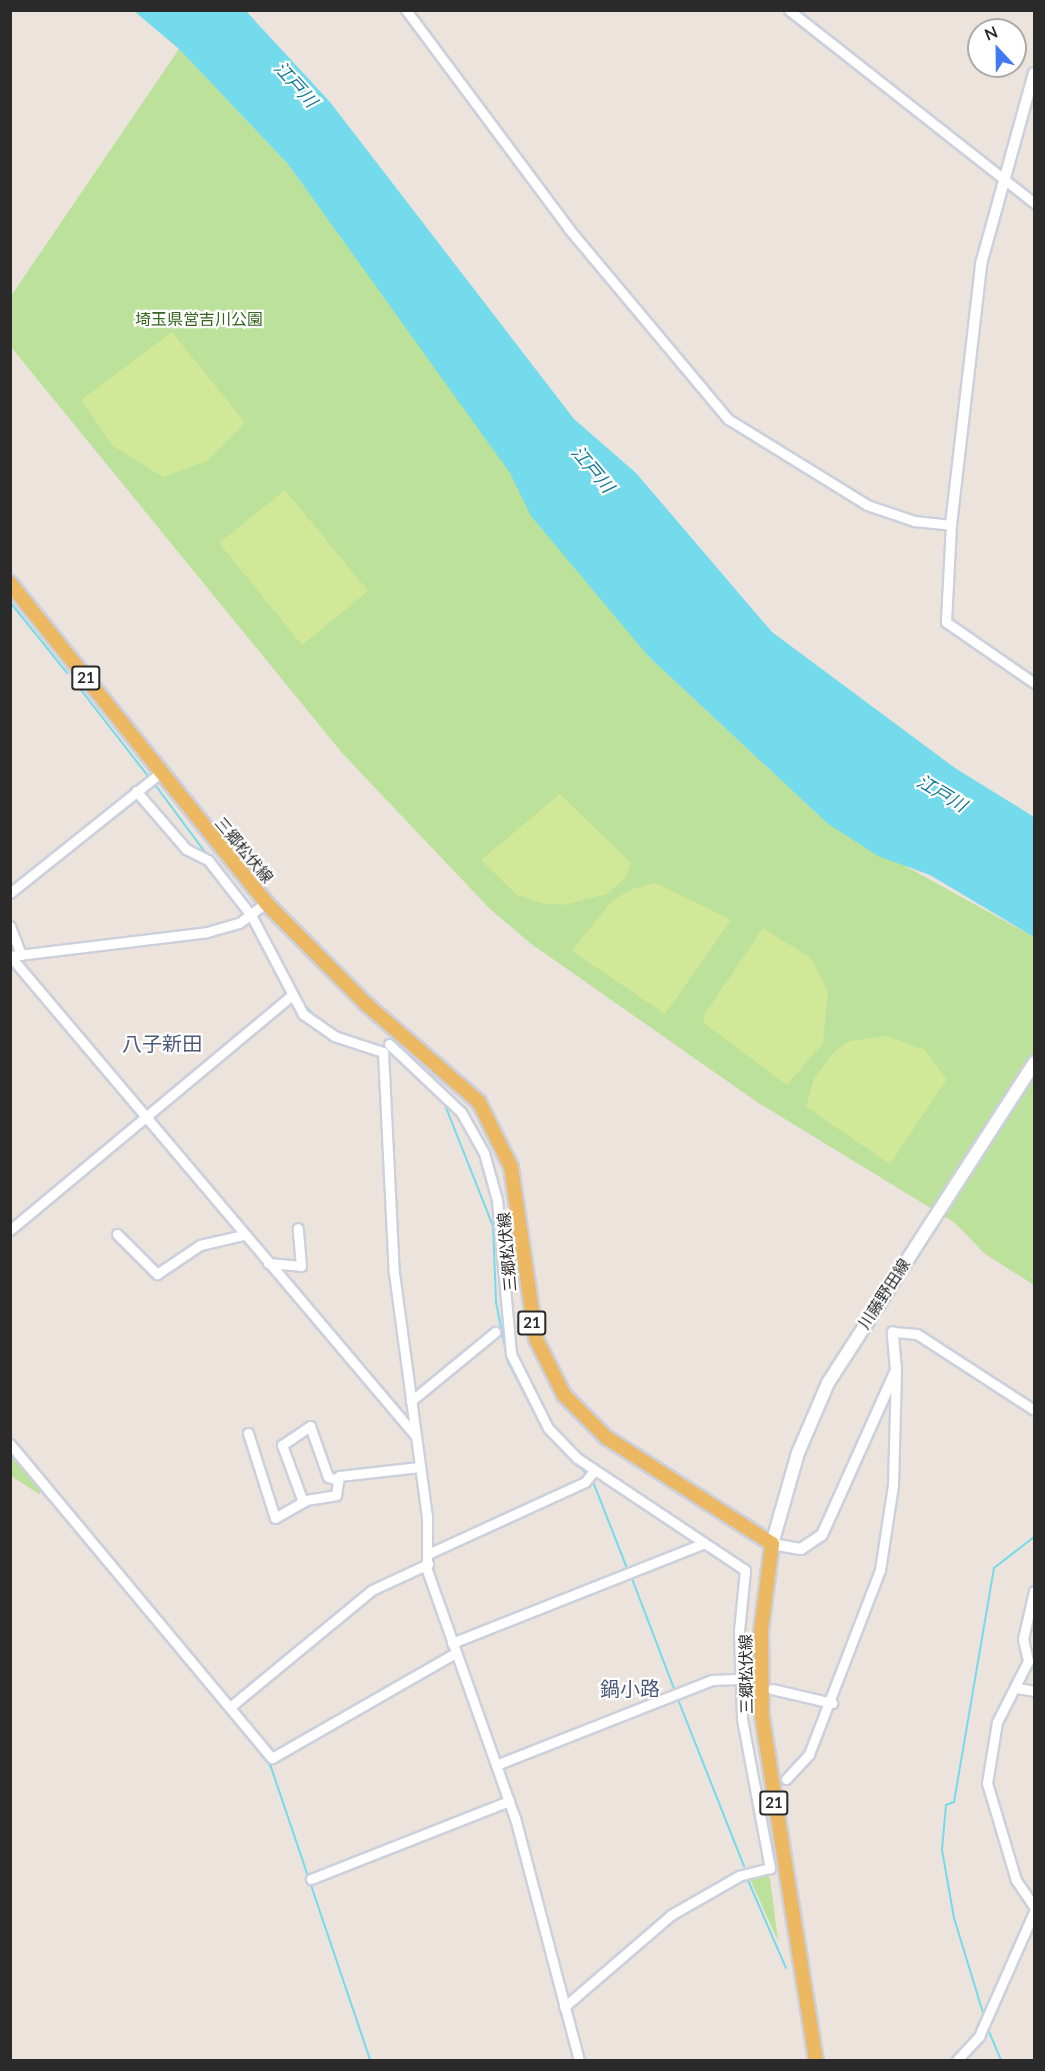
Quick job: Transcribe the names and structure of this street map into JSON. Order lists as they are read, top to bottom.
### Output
{
  "streets": {
    "main road": ["21", "三郷松伏線", "川藤野田線"]
  },
  "crossings": [
    ["三郷松伏線", "川藤野田線"]
  ],
  "districts": ["八子新田", "鍋小路"],
  "water": ["江戸川"],
  "parks": ["埼玉県営吉川公園"],
  "north": "top"
}
